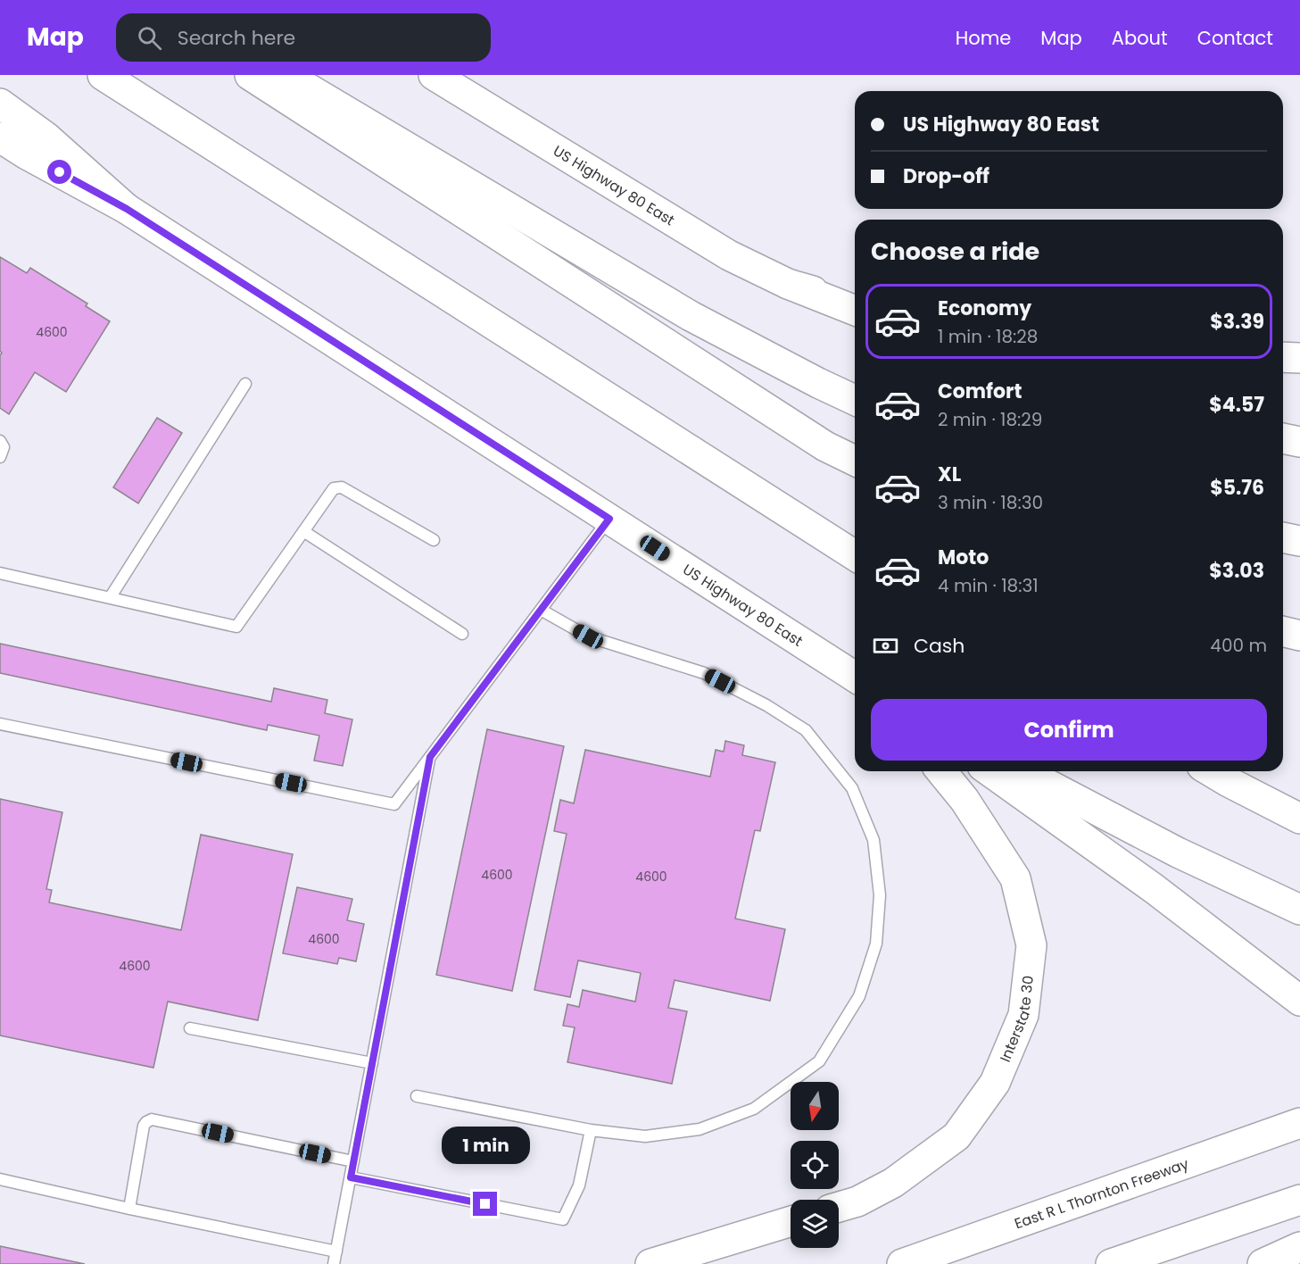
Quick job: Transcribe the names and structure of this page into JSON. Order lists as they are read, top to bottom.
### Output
{
  "streets": {
    "main road": ["US Highway 80 East", "Interstate 30", "East R L Thornton Freeway"]
  },
  "house_numbers": [
    "4600",
    "4600",
    "4600",
    "4600",
    "4600"
  ],
  "north": "bottom",
  "page": {
    "header": "Map",
    "search": "Search here",
    "nav": [
      "Home",
      "Map",
      "About",
      "Contact"
    ],
    "banner": ["US Highway 80 East", "Drop-off"],
    "heading": "Choose a ride",
    "list": [
      {
        "name": "Economy",
        "note": "1 min · 18:28",
        "value": "$3.39"
      },
      {
        "name": "Comfort",
        "note": "2 min · 18:29",
        "value": "$4.57"
      },
      {
        "name": "XL",
        "note": "3 min · 18:30",
        "value": "$5.76"
      },
      {
        "name": "Moto",
        "note": "4 min · 18:31",
        "value": "$3.03"
      }
    ],
    "pay": ["Cash", "400 m"],
    "buttons": "Confirm",
    "bubble": "1 min"
  }
}
